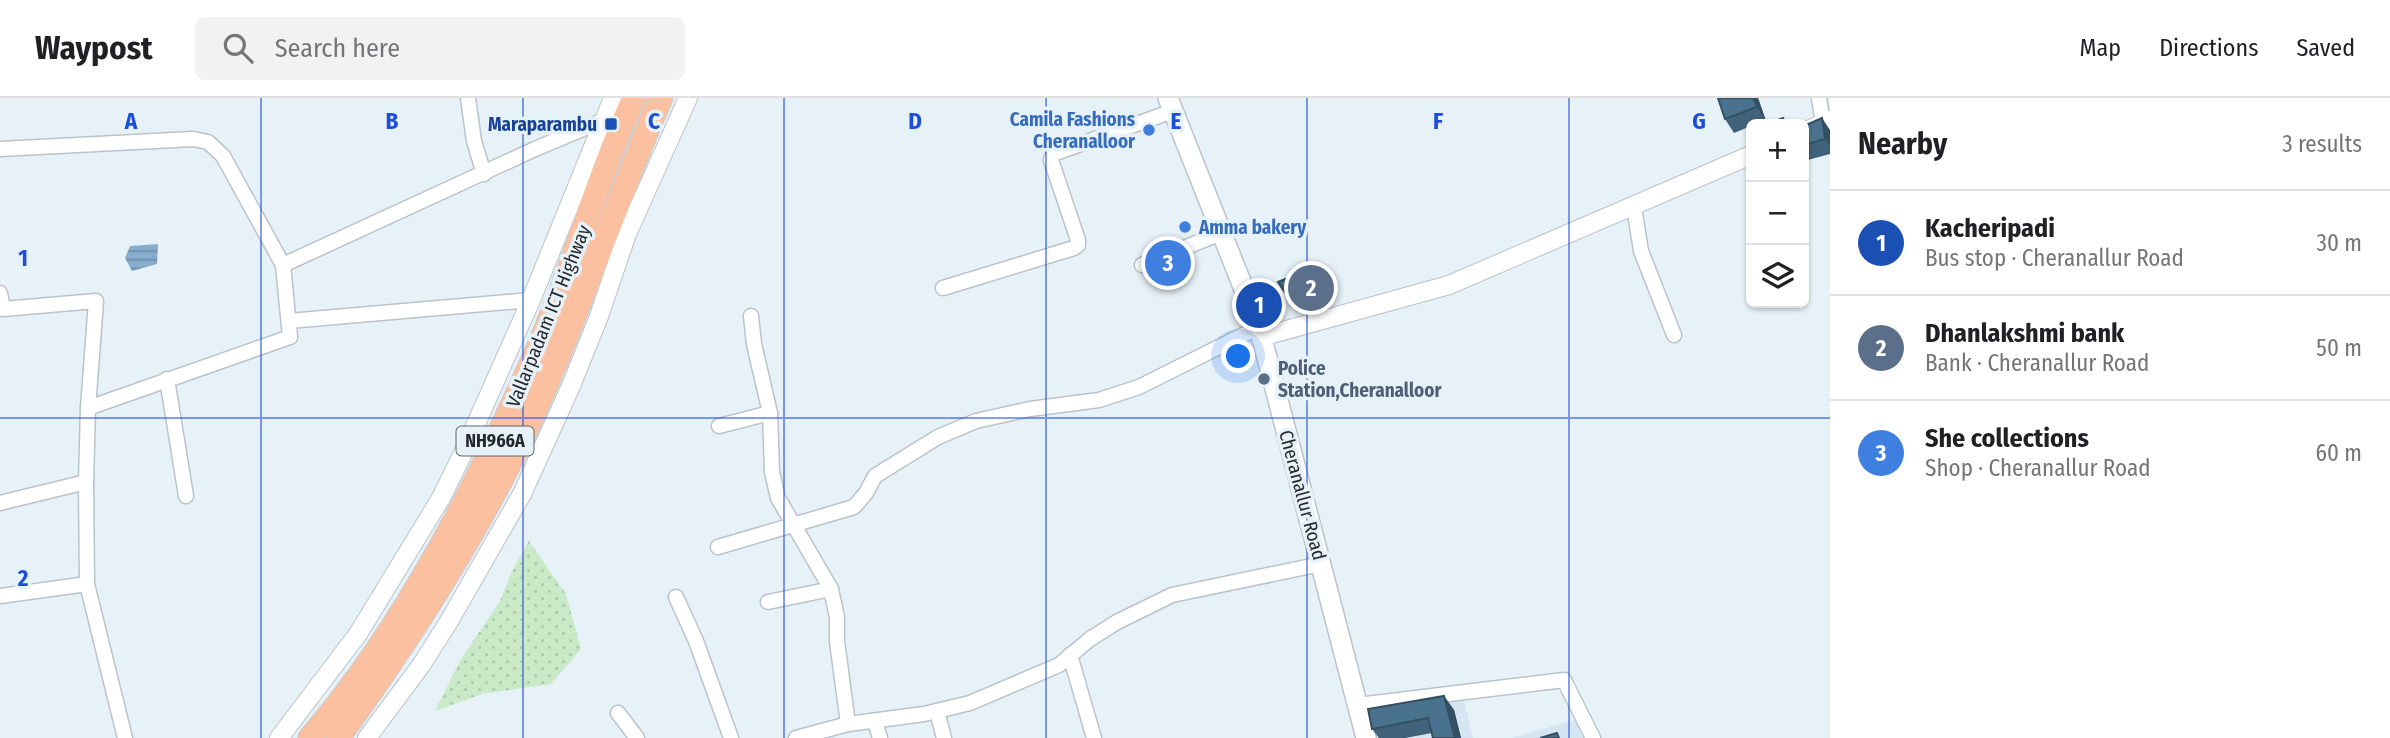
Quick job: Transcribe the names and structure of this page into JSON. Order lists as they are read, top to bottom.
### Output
{
  "streets": {
    "highway": ["Vallarpadam ICT Highway", "NH966A"],
    "main road": ["Cheranallur Road"]
  },
  "places": {
    "transit": ["Maraparambu"],
    "other": ["Camila Fashions Cheranalloor", "Amma bakery", "Police Station,Cheranalloor"]
  },
  "page": {
    "header": "Waypost",
    "search": "Search here",
    "nav": ["Map", "Directions", "Saved"],
    "heading": ["Nearby", "3 results"],
    "map_buttons": ["+", "−"],
    "list": [
      {
        "mark": "1",
        "name": "Kacheripadi",
        "note": "Bus stop · Cheranallur Road",
        "value": "30 m"
      },
      {
        "mark": "2",
        "name": "Dhanlakshmi bank",
        "note": "Bank · Cheranallur Road",
        "value": "50 m"
      },
      {
        "mark": "3",
        "name": "She collections",
        "note": "Shop · Cheranallur Road",
        "value": "60 m"
      }
    ],
    "pins": ["3", "2", "1"]
  },
  "grid": {
    "columns": [
      "A",
      "B",
      "C",
      "D",
      "E",
      "F",
      "G"
    ],
    "rows": ["1", "2"]
  }
}
